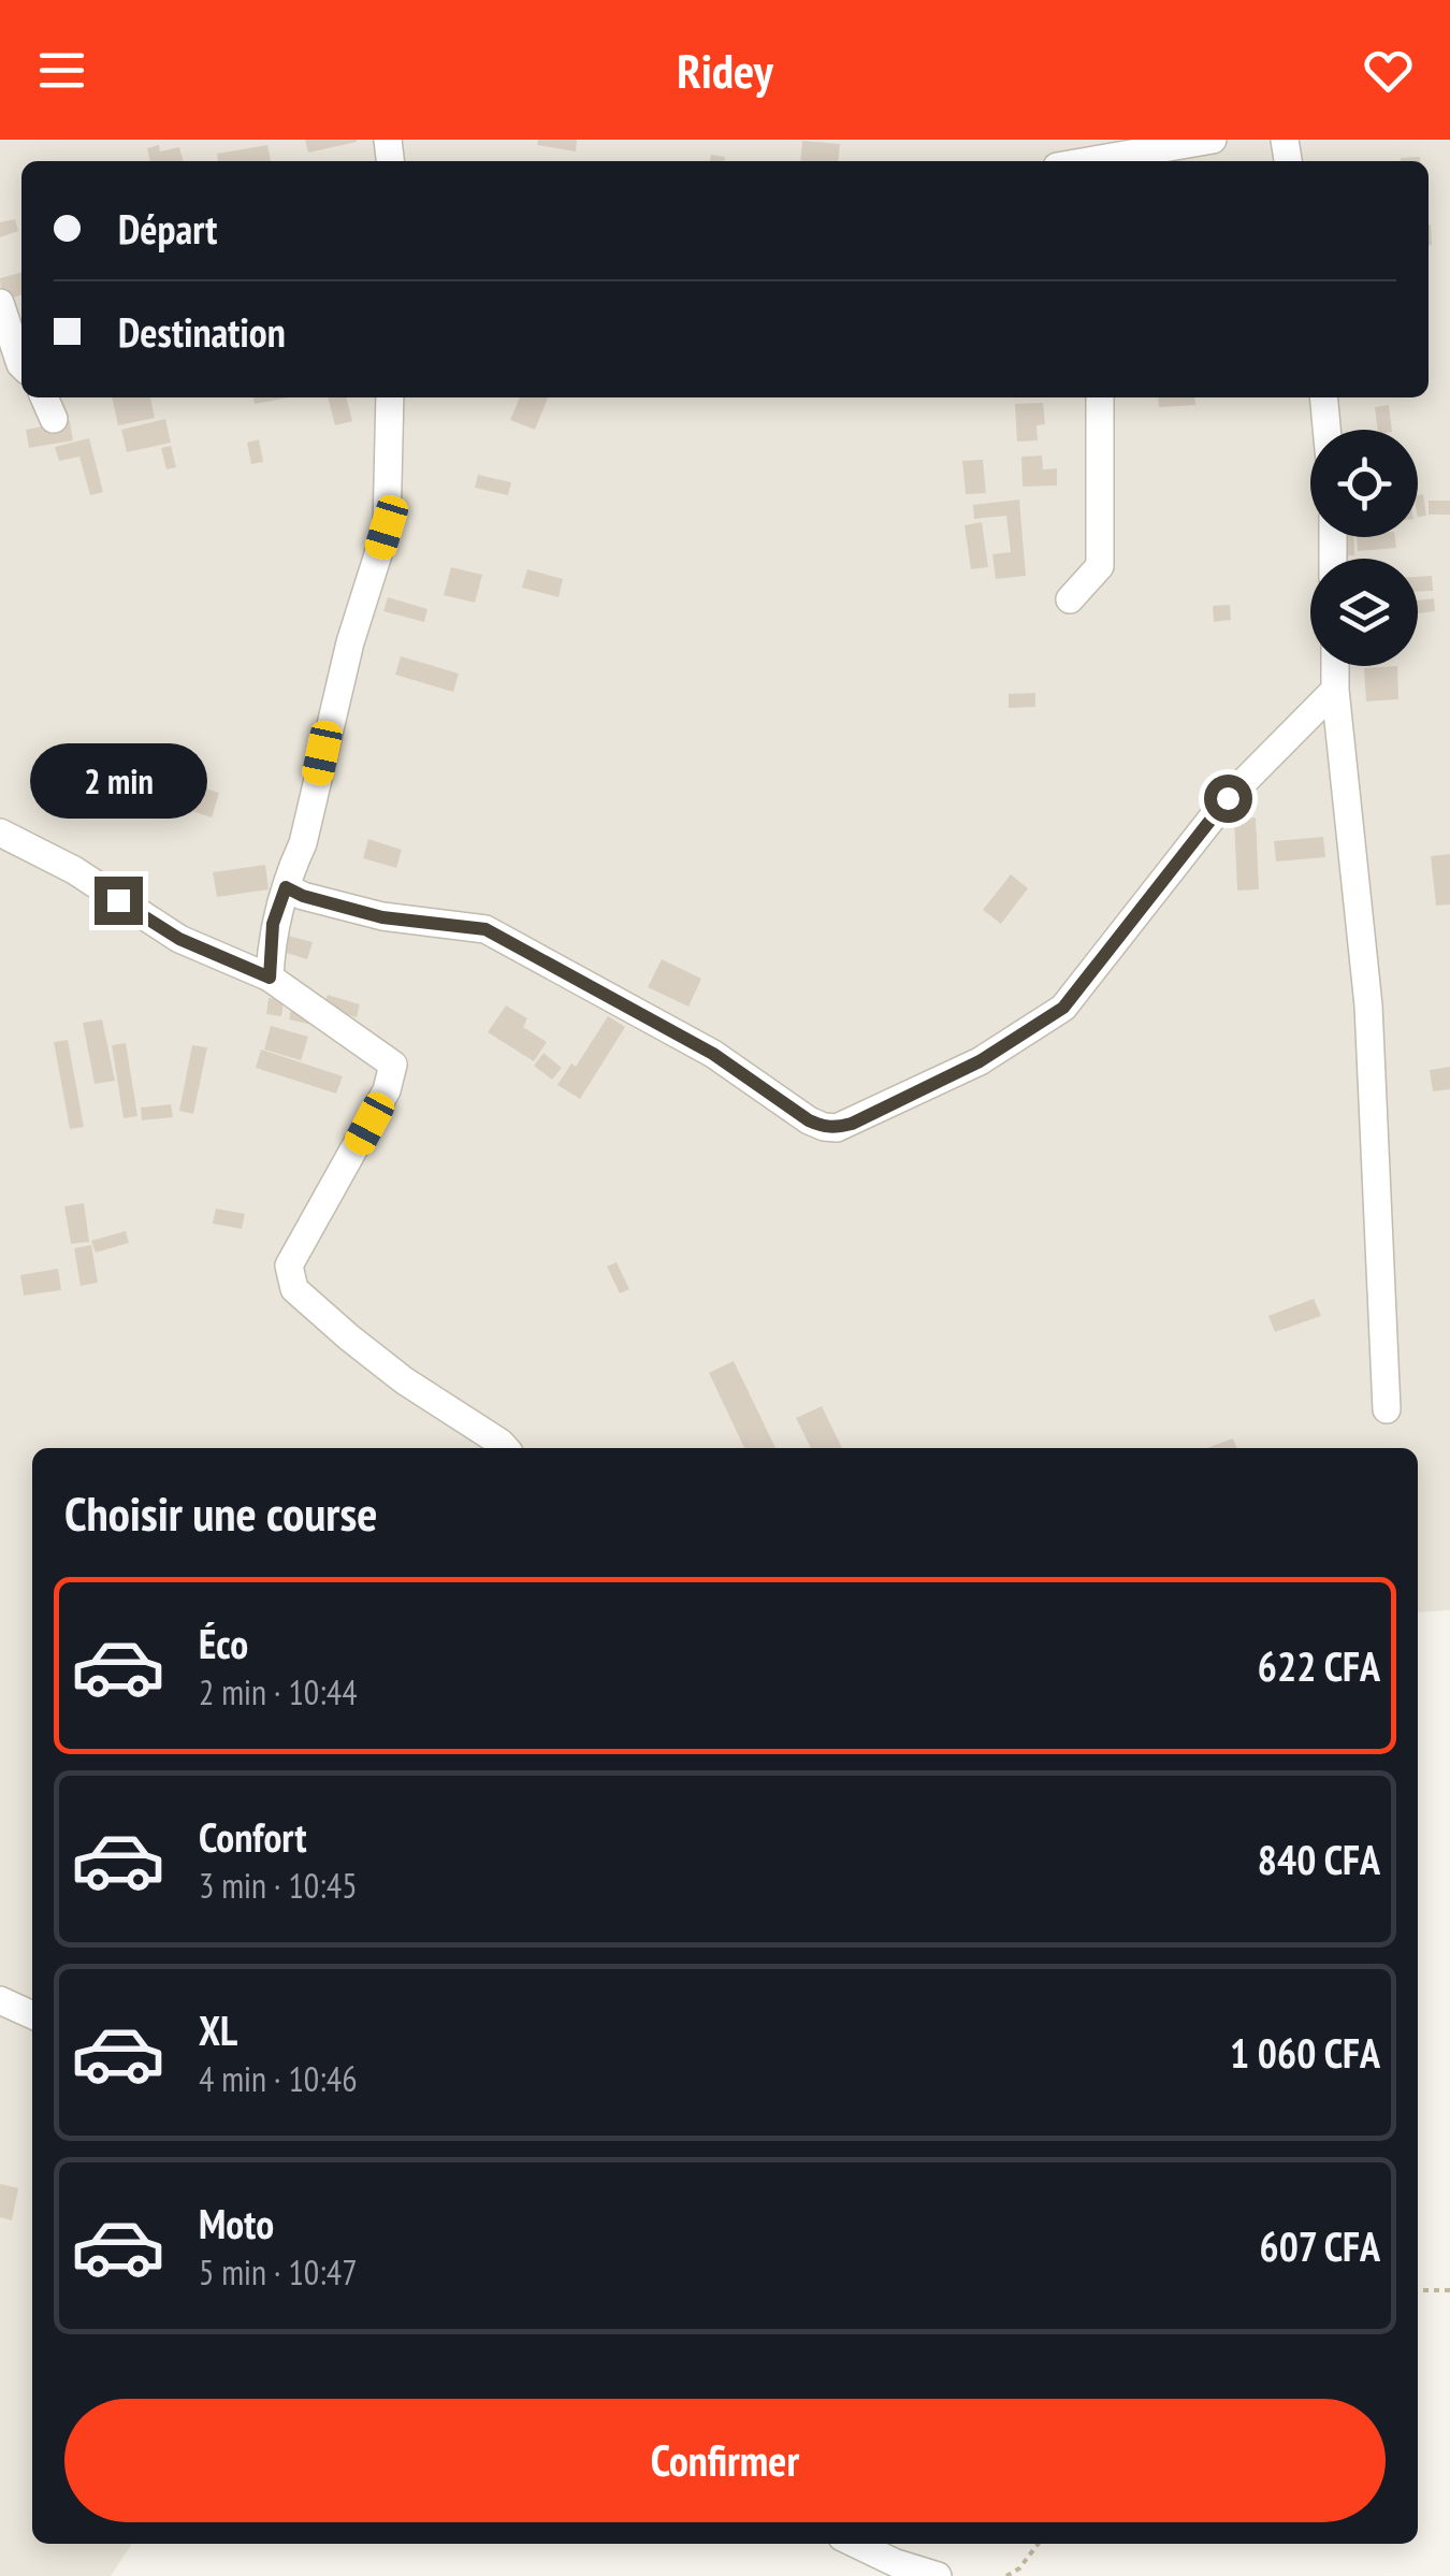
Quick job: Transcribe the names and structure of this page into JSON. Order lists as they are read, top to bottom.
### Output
{
  "page": {
    "header": "Ridey",
    "banner": ["Départ", "Destination"],
    "bubble": "2 min",
    "heading": "Choisir une course",
    "list": [
      {
        "name": "Éco",
        "note": "2 min · 10:44",
        "value": "622 CFA"
      },
      {
        "name": "Confort",
        "note": "3 min · 10:45",
        "value": "840 CFA"
      },
      {
        "name": "XL",
        "note": "4 min · 10:46",
        "value": "1 060 CFA"
      },
      {
        "name": "Moto",
        "note": "5 min · 10:47",
        "value": "607 CFA"
      }
    ],
    "buttons": "Confirmer"
  }
}
